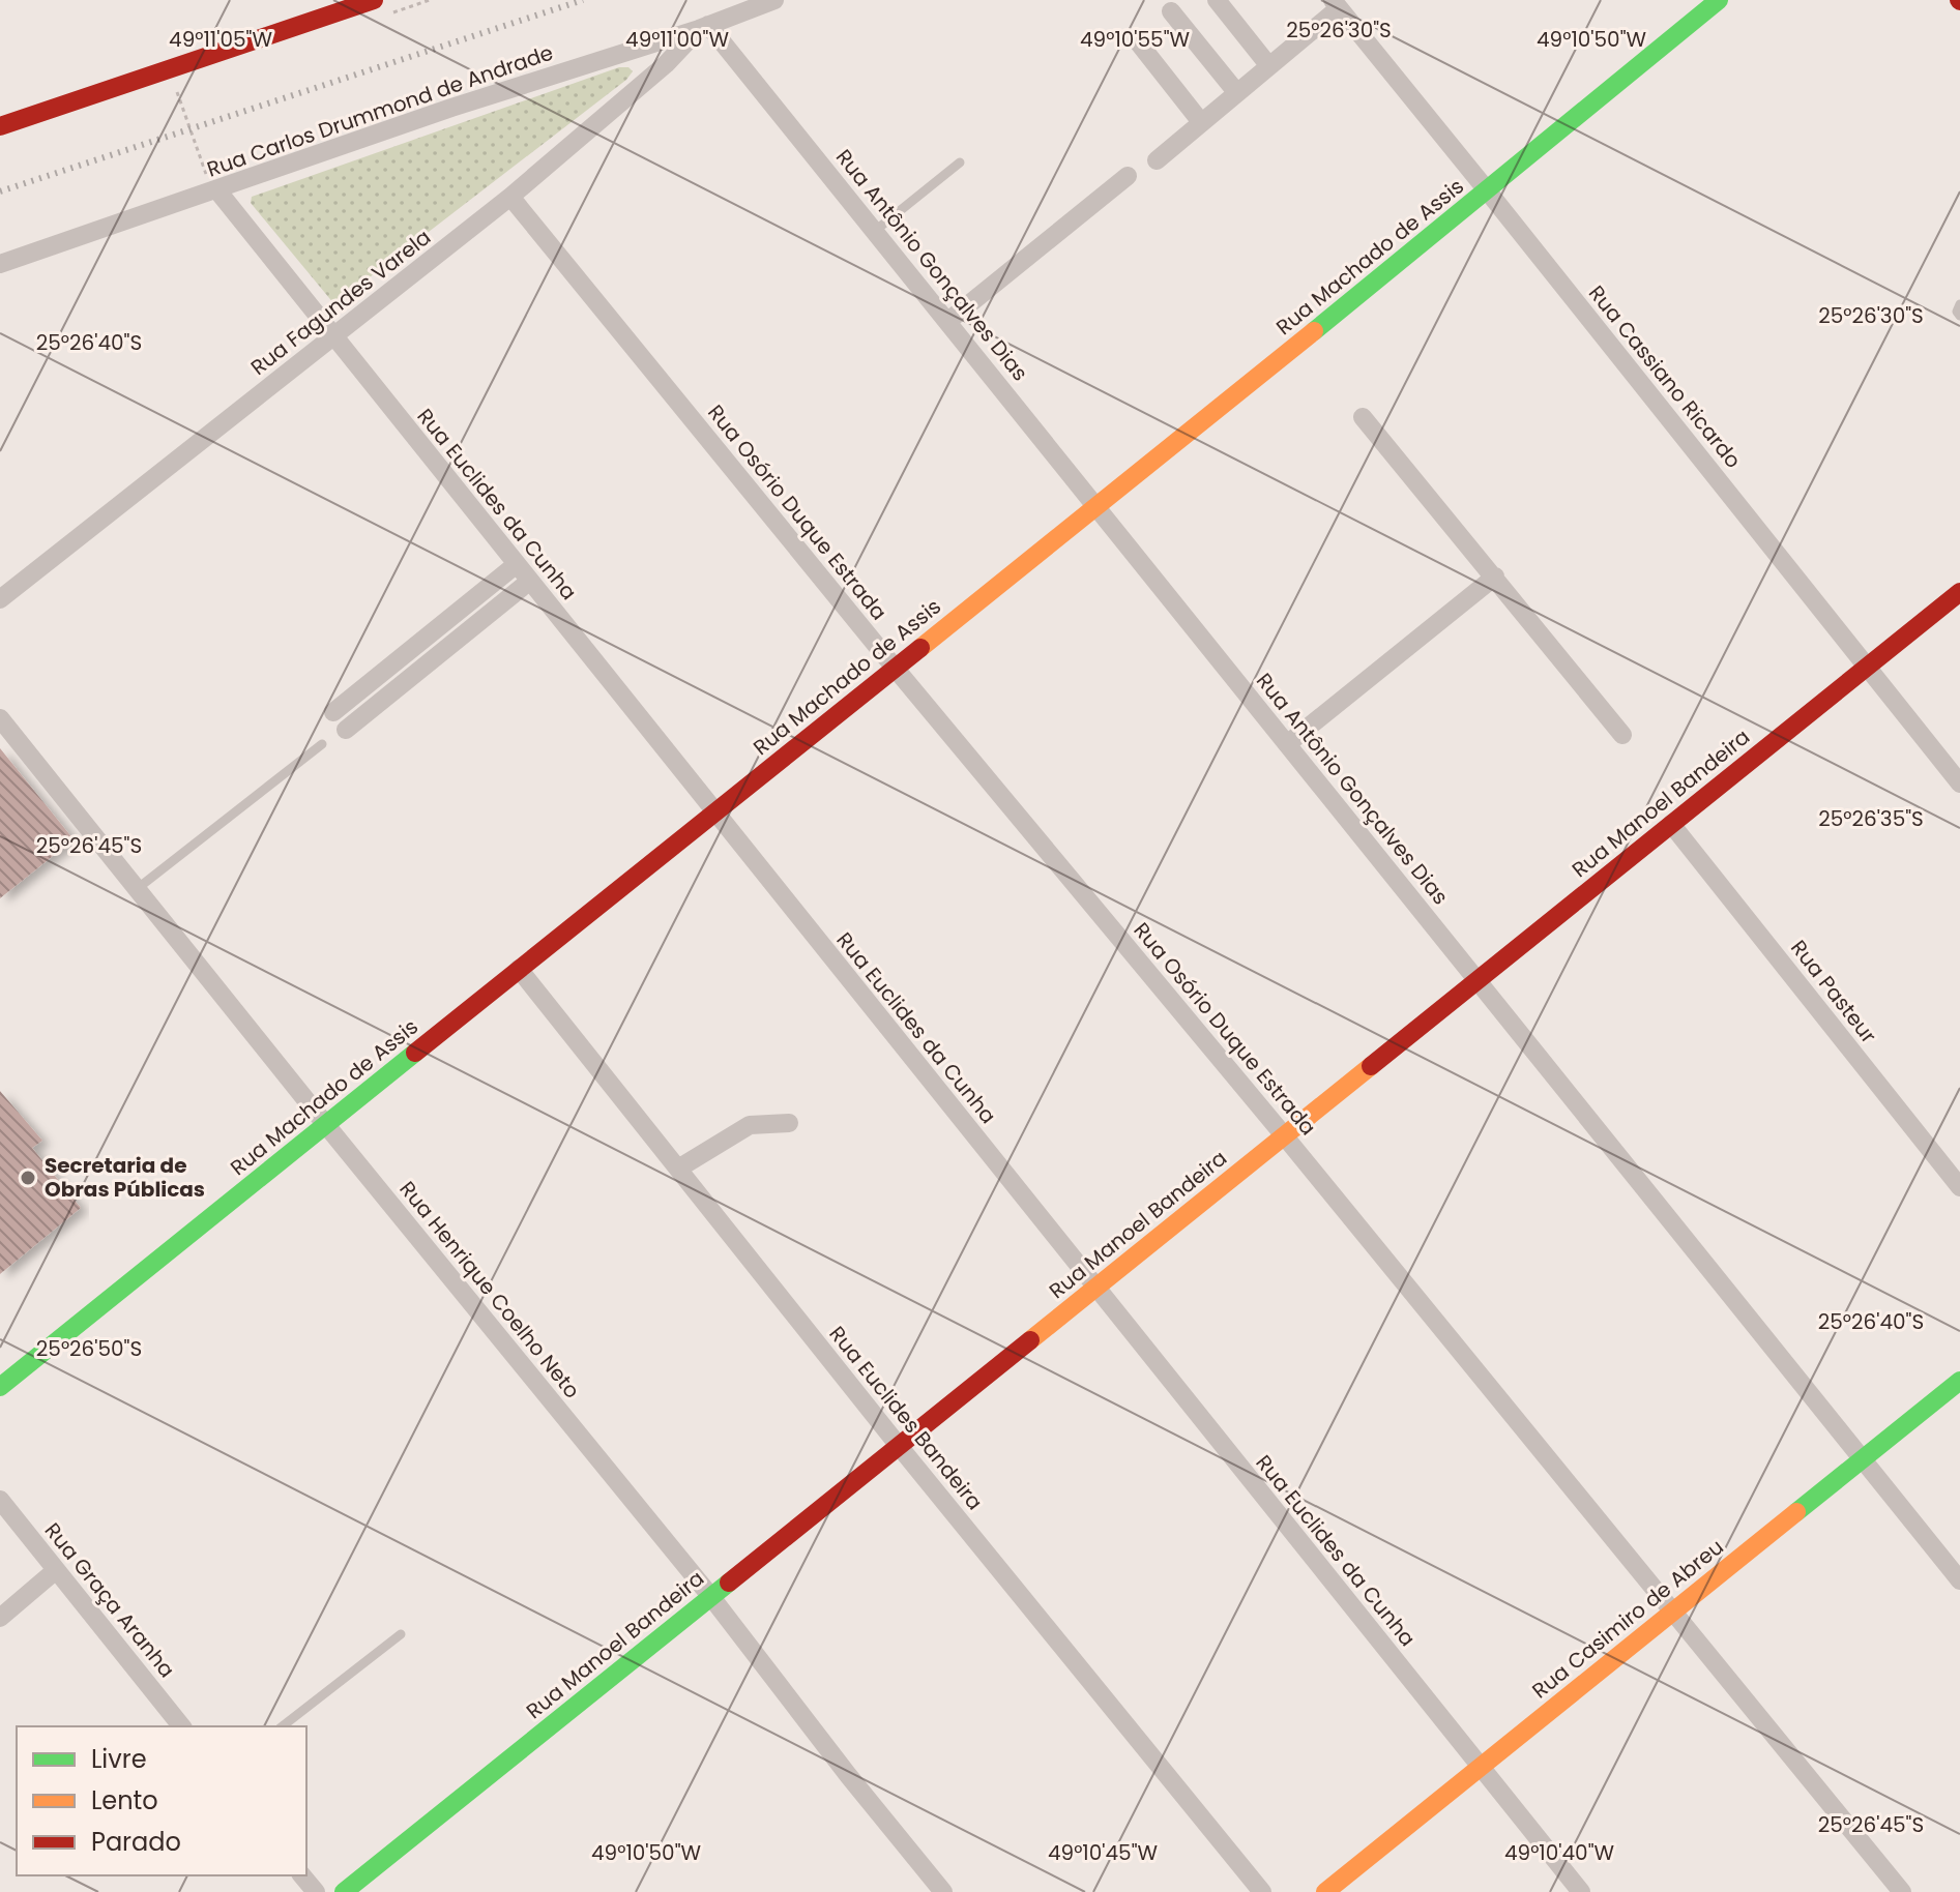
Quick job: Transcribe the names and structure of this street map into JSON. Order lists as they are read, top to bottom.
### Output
{
  "streets": {
    "street": [
      "Rua Carlos Drummond de Andrade",
      "Rua Machado de Assis",
      "Rua Antônio Gonçalves Dias",
      "Rua Fagundes Varela",
      "Rua Cassiano Ricardo",
      "Rua Euclides da Cunha",
      "Rua Osório Duque Estrada",
      "Rua Manoel Bandeira",
      "Rua Pasteur",
      "Rua Henrique Coelho Neto",
      "Rua Euclides Bandeira",
      "Rua Graça Aranha",
      "Rua Casimiro de Abreu"
    ]
  },
  "crossings": [
    ["Rua Carlos Drummond de Andrade", "Rua Antônio Gonçalves Dias"],
    ["Rua Carlos Drummond de Andrade", "Rua Fagundes Varela"],
    ["Rua Carlos Drummond de Andrade", "Rua Euclides da Cunha"],
    ["Rua Machado de Assis", "Rua Antônio Gonçalves Dias"],
    ["Rua Machado de Assis", "Rua Cassiano Ricardo"],
    ["Rua Machado de Assis", "Rua Euclides da Cunha"],
    ["Rua Machado de Assis", "Rua Osório Duque Estrada"],
    ["Rua Machado de Assis", "Rua Henrique Coelho Neto"],
    ["Rua Machado de Assis", "Rua Euclides Bandeira"],
    ["Rua Antônio Gonçalves Dias", "Rua Fagundes Varela"],
    ["Rua Antônio Gonçalves Dias", "Rua Manoel Bandeira"],
    ["Rua Antônio Gonçalves Dias", "Rua Casimiro de Abreu"],
    ["Rua Fagundes Varela", "Rua Euclides da Cunha"],
    ["Rua Fagundes Varela", "Rua Osório Duque Estrada"],
    ["Rua Cassiano Ricardo", "Rua Manoel Bandeira"],
    ["Rua Euclides da Cunha", "Rua Manoel Bandeira"],
    ["Rua Euclides da Cunha", "Rua Casimiro de Abreu"],
    ["Rua Osório Duque Estrada", "Rua Manoel Bandeira"],
    ["Rua Osório Duque Estrada", "Rua Casimiro de Abreu"],
    ["Rua Manoel Bandeira", "Rua Pasteur"],
    ["Rua Manoel Bandeira", "Rua Henrique Coelho Neto"],
    ["Rua Manoel Bandeira", "Rua Euclides Bandeira"]
  ],
  "places": ["Secretaria de Obras Públicas"],
  "legend": ["Livre", "Lento", "Parado"],
  "coordinates": [
    "25°26'30\"S",
    "49°11'05\"W",
    "49°11'00\"W",
    "49°10'55\"W",
    "49°10'50\"W",
    "25°26'40\"S",
    "25°26'35\"S",
    "25°26'45\"S",
    "25°26'50\"S",
    "49°10'45\"W",
    "49°10'40\"W"
  ]
}
